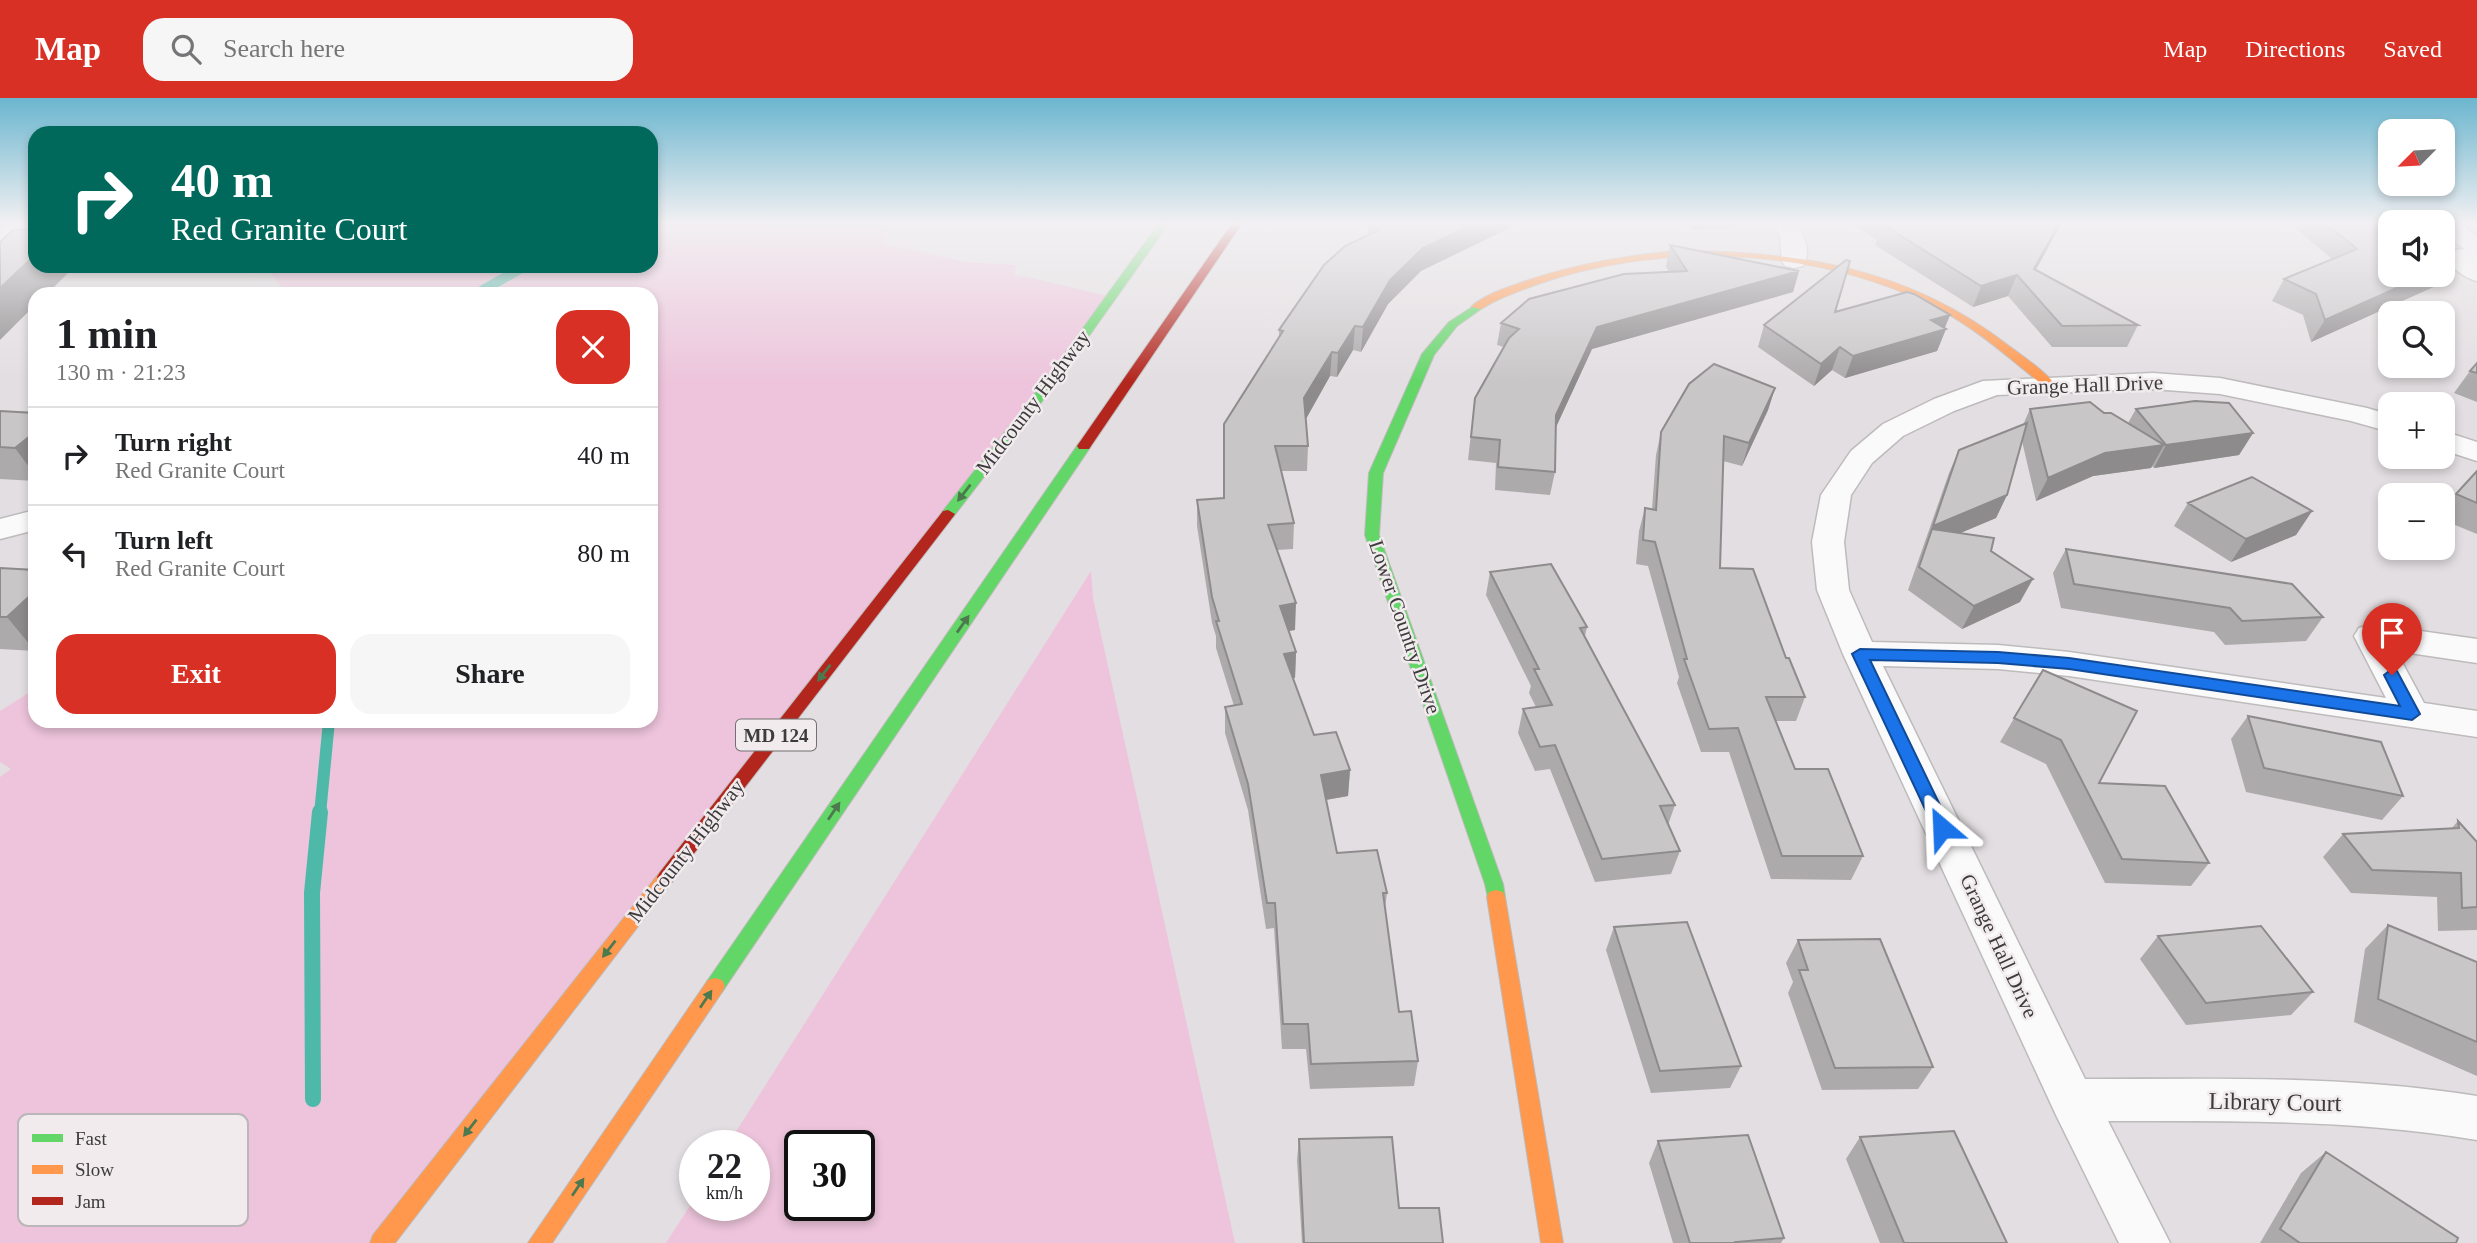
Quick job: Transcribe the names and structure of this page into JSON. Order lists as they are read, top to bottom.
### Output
{
  "streets": {
    "main road": ["Midcounty Highway", "Lower Country Drive", "MD 124"],
    "street": ["Grange Hall Drive", "Library Court"]
  },
  "crossings": [
    ["Grange Hall Drive", "Lower Country Drive"],
    ["Grange Hall Drive", "Library Court"]
  ],
  "legend": ["Fast", "Slow", "Jam"],
  "north": "bottom left",
  "page": {
    "header": "Map",
    "search": "Search here",
    "nav": ["Map", "Directions", "Saved"],
    "map_buttons": ["+", "−"],
    "turn": ["40 m", "Red Granite Court"],
    "heading": ["1 min", "130 m · 21:23"],
    "list": [
      {
        "name": "Turn right",
        "note": "Red Granite Court",
        "value": "40 m"
      },
      {
        "name": "Turn left",
        "note": "Red Granite Court",
        "value": "80 m"
      }
    ],
    "buttons": ["Exit", "Share"],
    "speed": "22 km/h",
    "limit": "30"
  }
}
